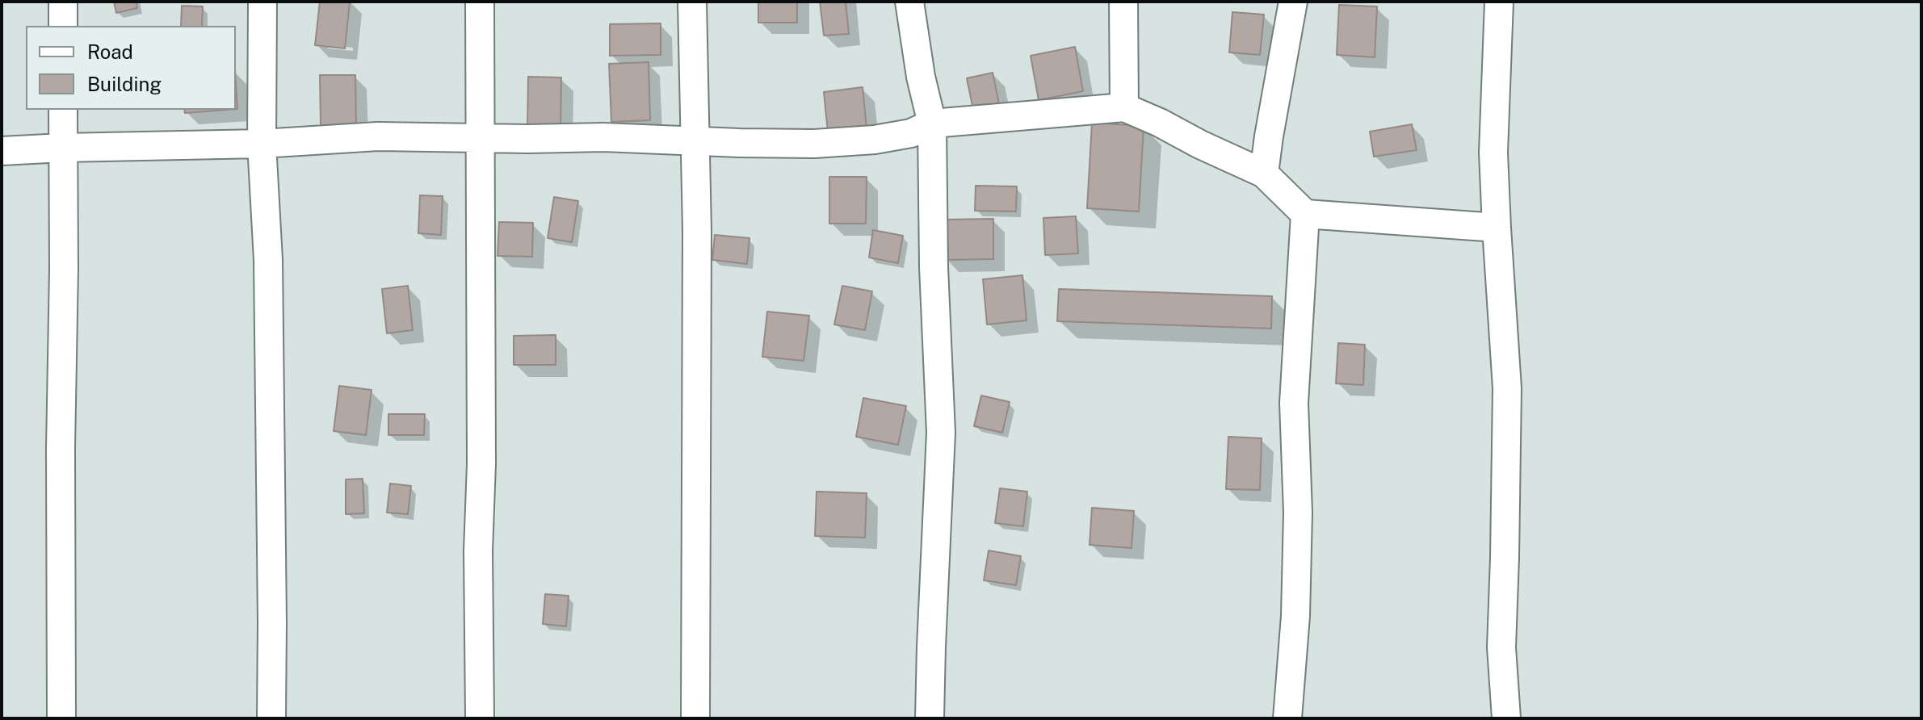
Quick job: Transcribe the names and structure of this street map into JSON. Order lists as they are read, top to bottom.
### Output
{
  "legend": ["Road", "Building"]
}
